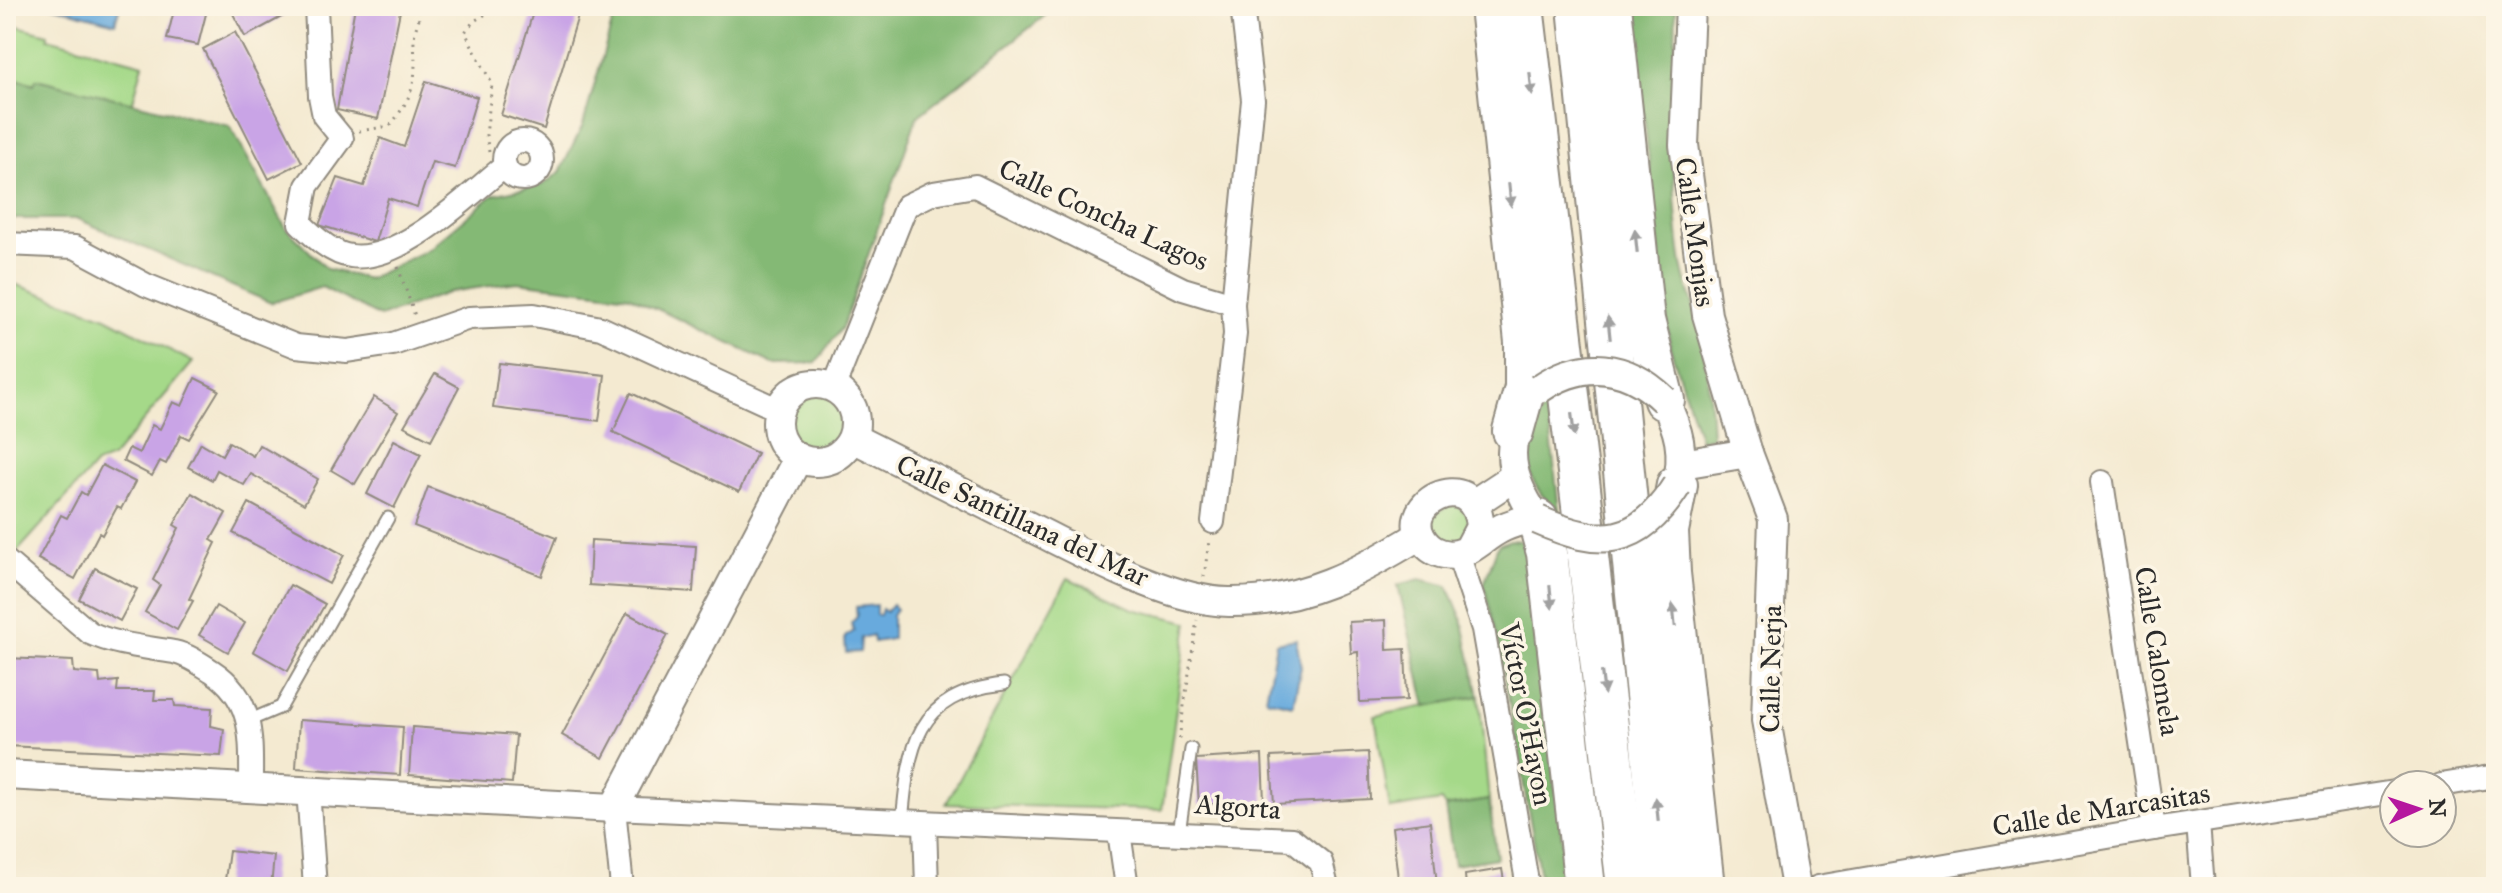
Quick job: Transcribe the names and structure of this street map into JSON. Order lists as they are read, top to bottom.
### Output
{
  "streets": {
    "street": [
      "Calle Concha Lagos",
      "Calle Monjas",
      "Calle Santillana del Mar",
      "Calle Calomela",
      "Calle Nerja",
      "Víctor O'Hayon",
      "Algorta",
      "Calle de Marcasitas"
    ]
  },
  "crossings": [
    ["Calle Concha Lagos", "Calle Santillana del Mar"],
    ["Calle Monjas", "Calle Nerja"],
    ["Calle Santillana del Mar", "Víctor O'Hayon"],
    ["Calle Calomela", "Calle de Marcasitas"]
  ],
  "north": "right"
}
